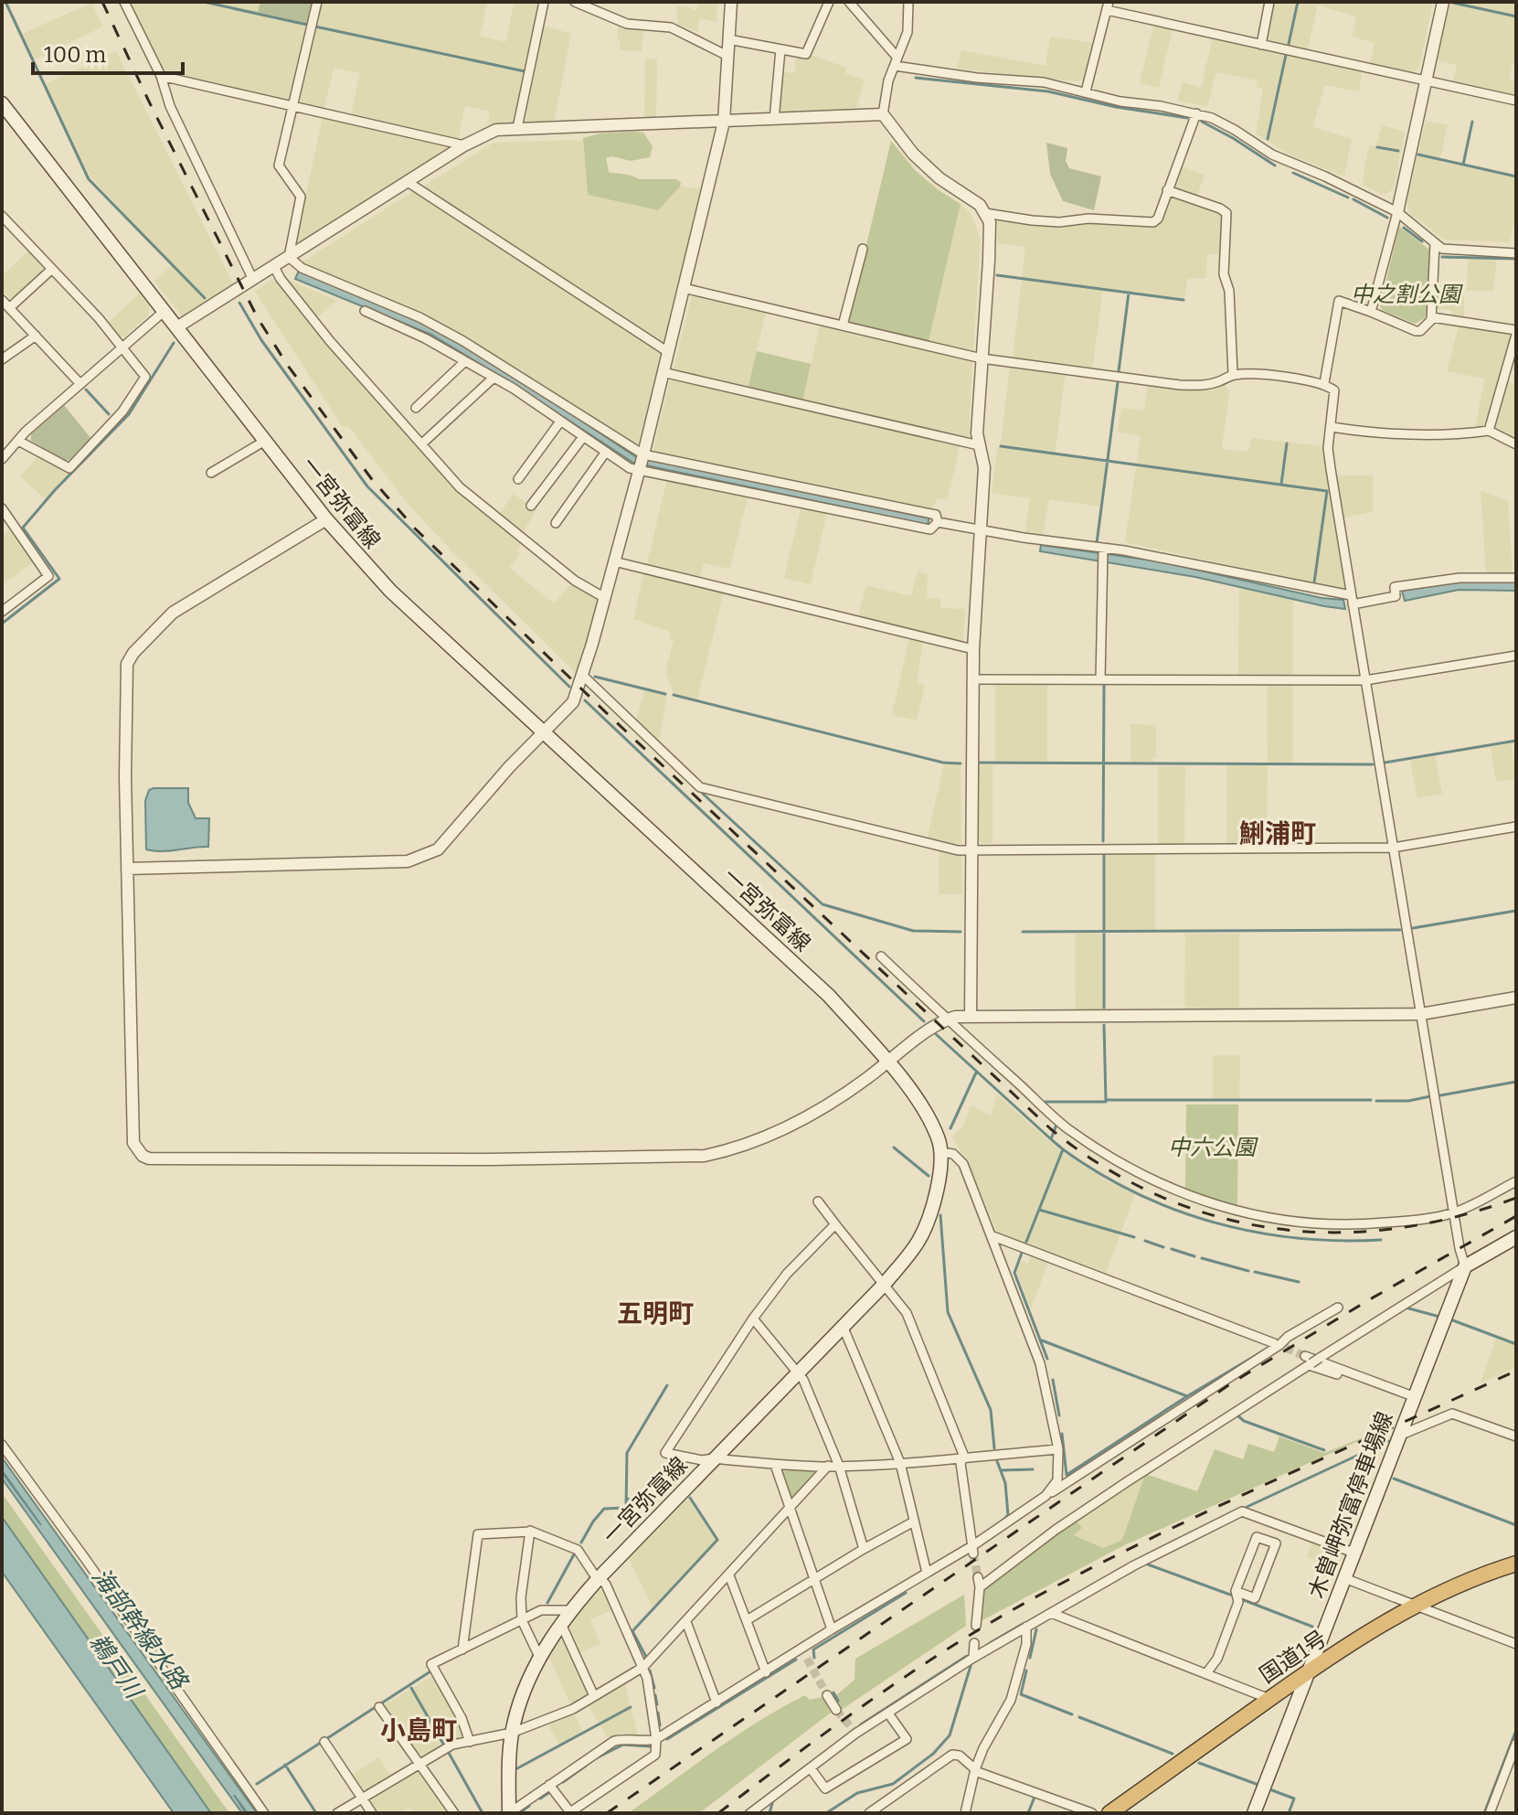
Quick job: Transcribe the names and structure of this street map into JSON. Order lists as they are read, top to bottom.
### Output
{
  "streets": {
    "highway": ["国道1号"],
    "main road": ["一宮弥富線", "木曽岬弥富停車場線"]
  },
  "crossings": [
    ["木曽岬弥富停車場線", "国道1号"]
  ],
  "districts": ["鯏浦町", "五明町", "小島町"],
  "water": ["海部幹線水路", "鵜戸川"],
  "parks": ["中之割公園", "中六公園"],
  "scale_bar": "100 m"
}
